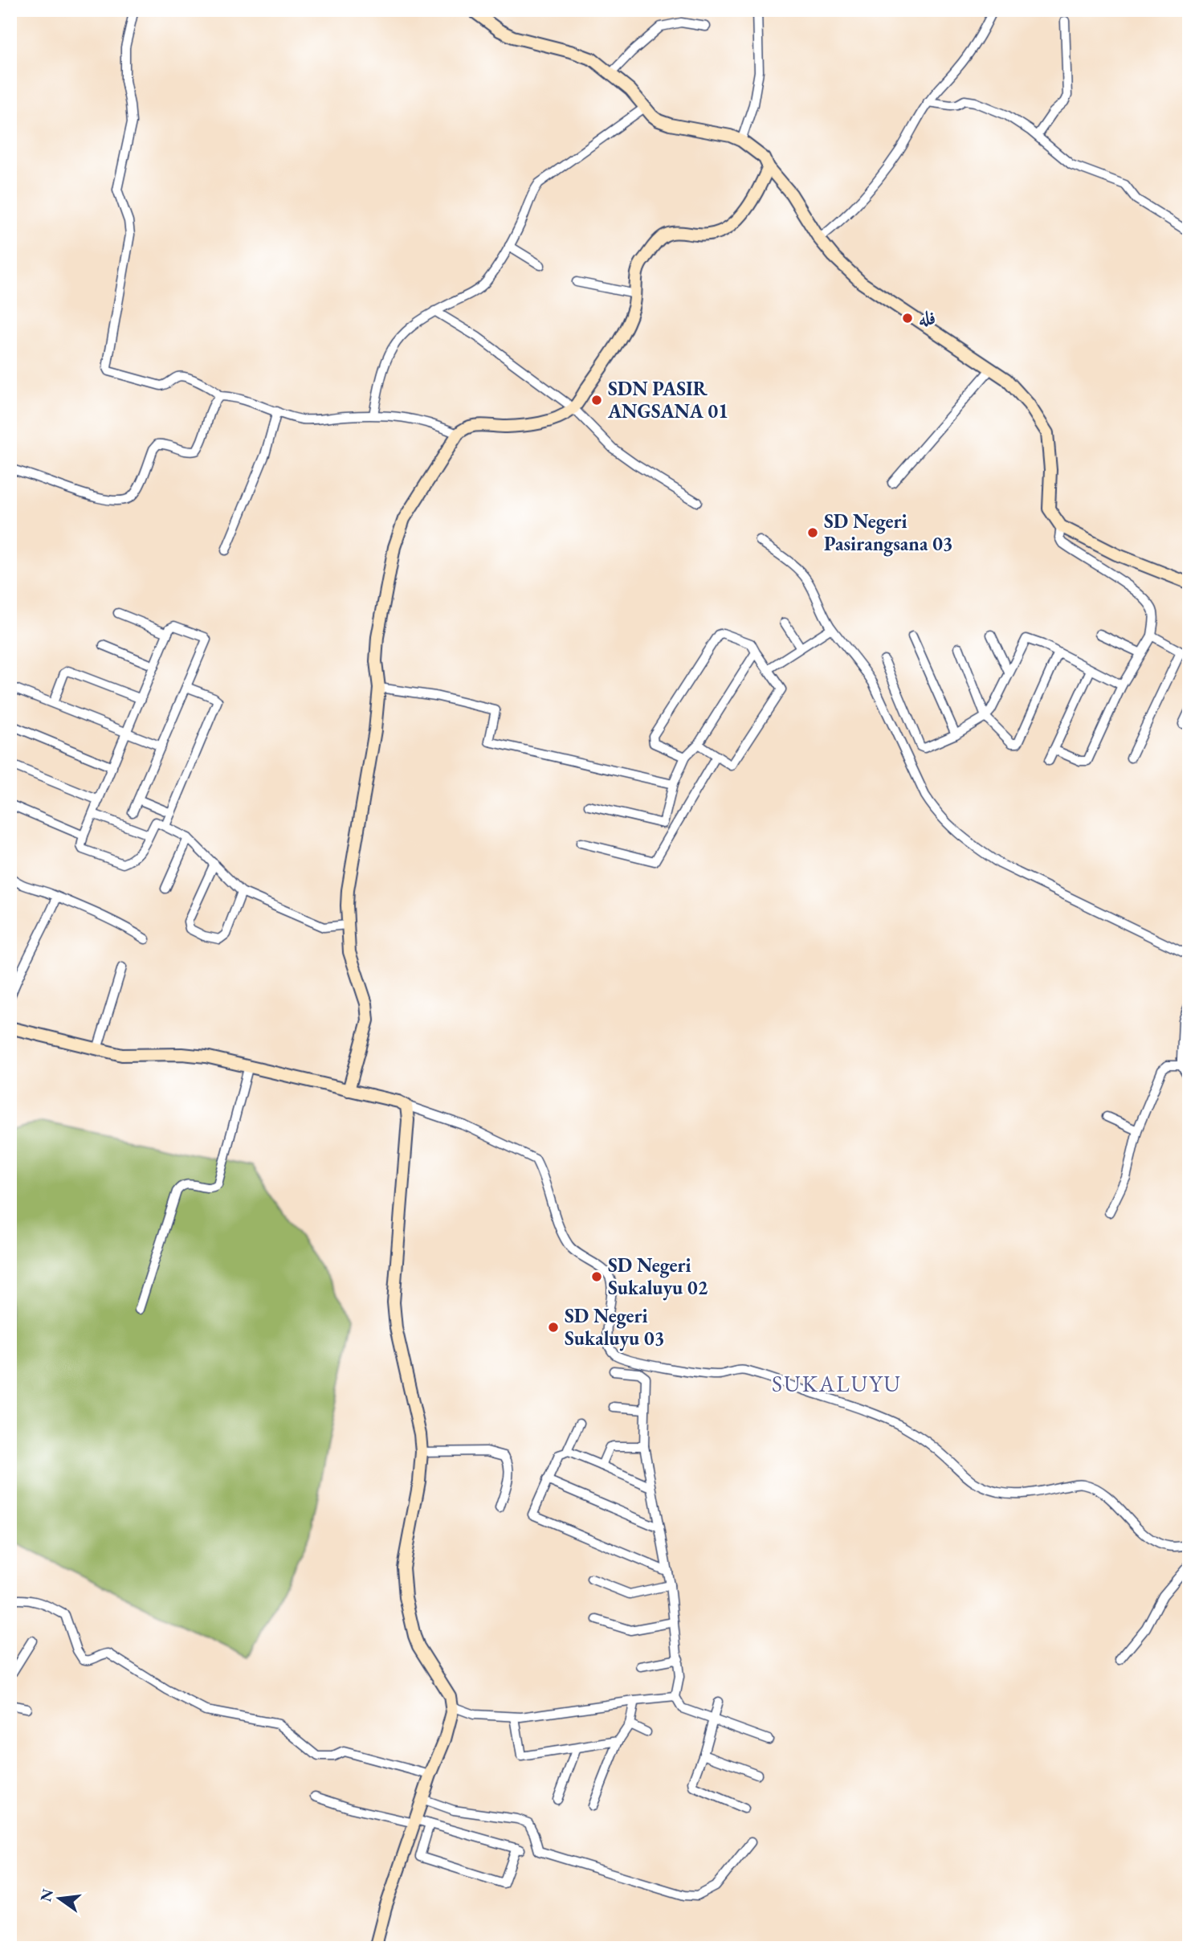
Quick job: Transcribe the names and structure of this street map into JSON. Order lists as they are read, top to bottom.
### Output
{
  "districts": ["SUKALUYU"],
  "places": [
    "فله",
    "SDN PASIR ANGSANA 01",
    "SD Negeri Pasirangsana 03",
    "SD Negeri Sukaluyu 02",
    "SD Negeri Sukaluyu 03"
  ],
  "north": "left"
}
